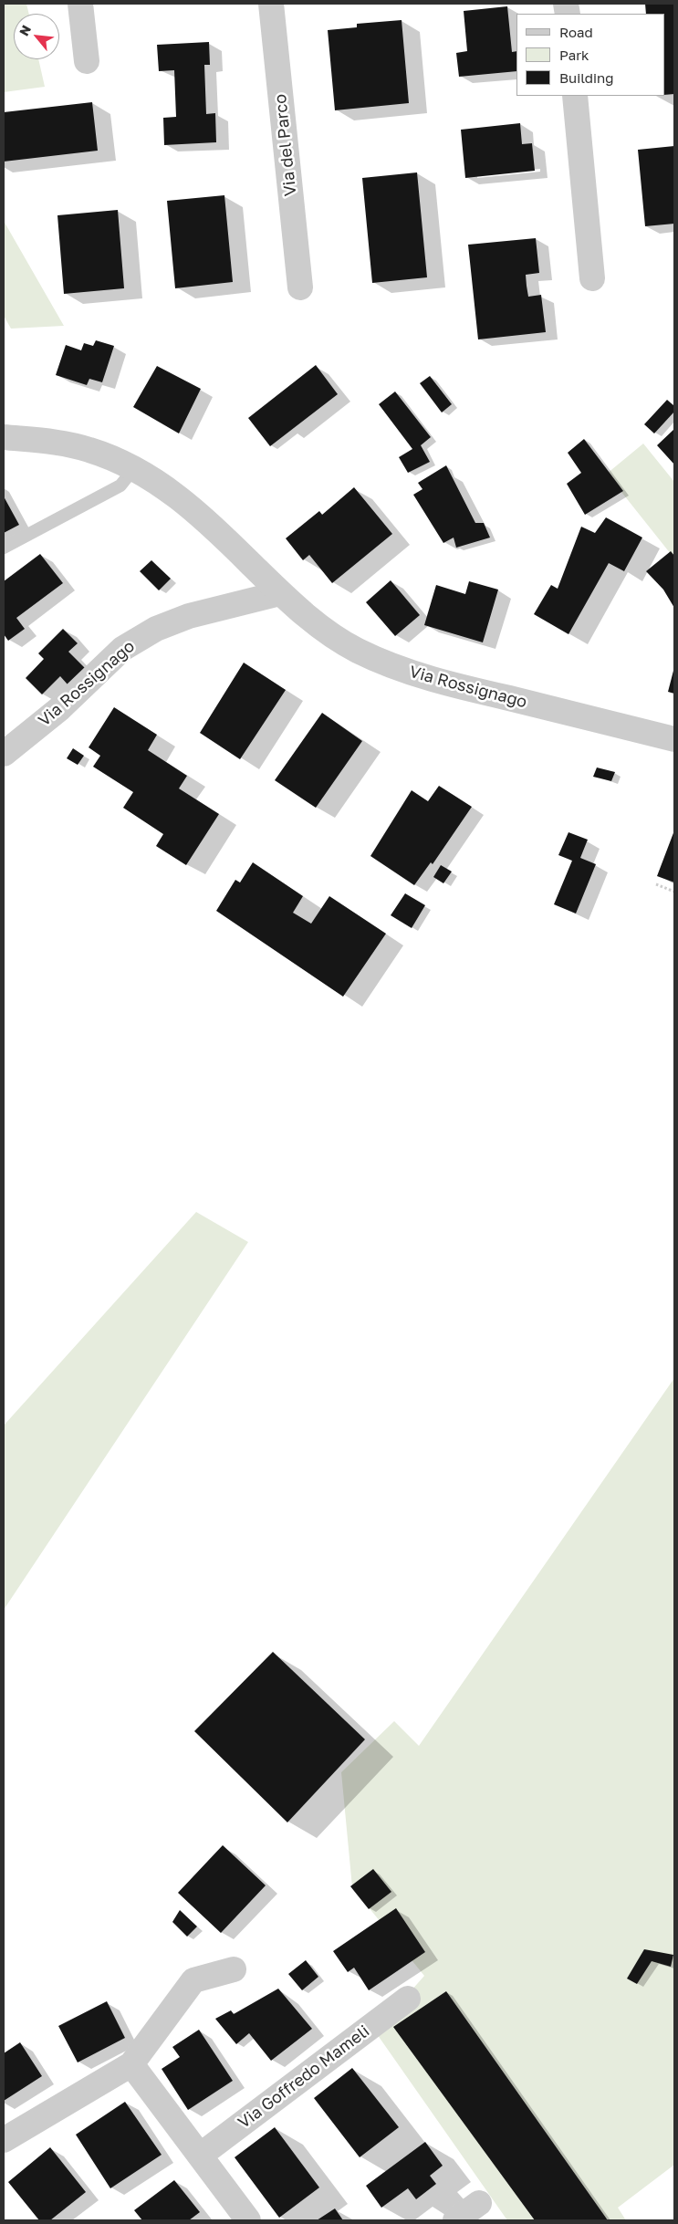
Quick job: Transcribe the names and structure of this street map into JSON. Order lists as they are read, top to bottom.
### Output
{
  "streets": {
    "street": ["Via del Parco", "Via Rossignago", "Via Goffredo Mameli"]
  },
  "legend": ["Road", "Park", "Building"],
  "north": "top left"
}
